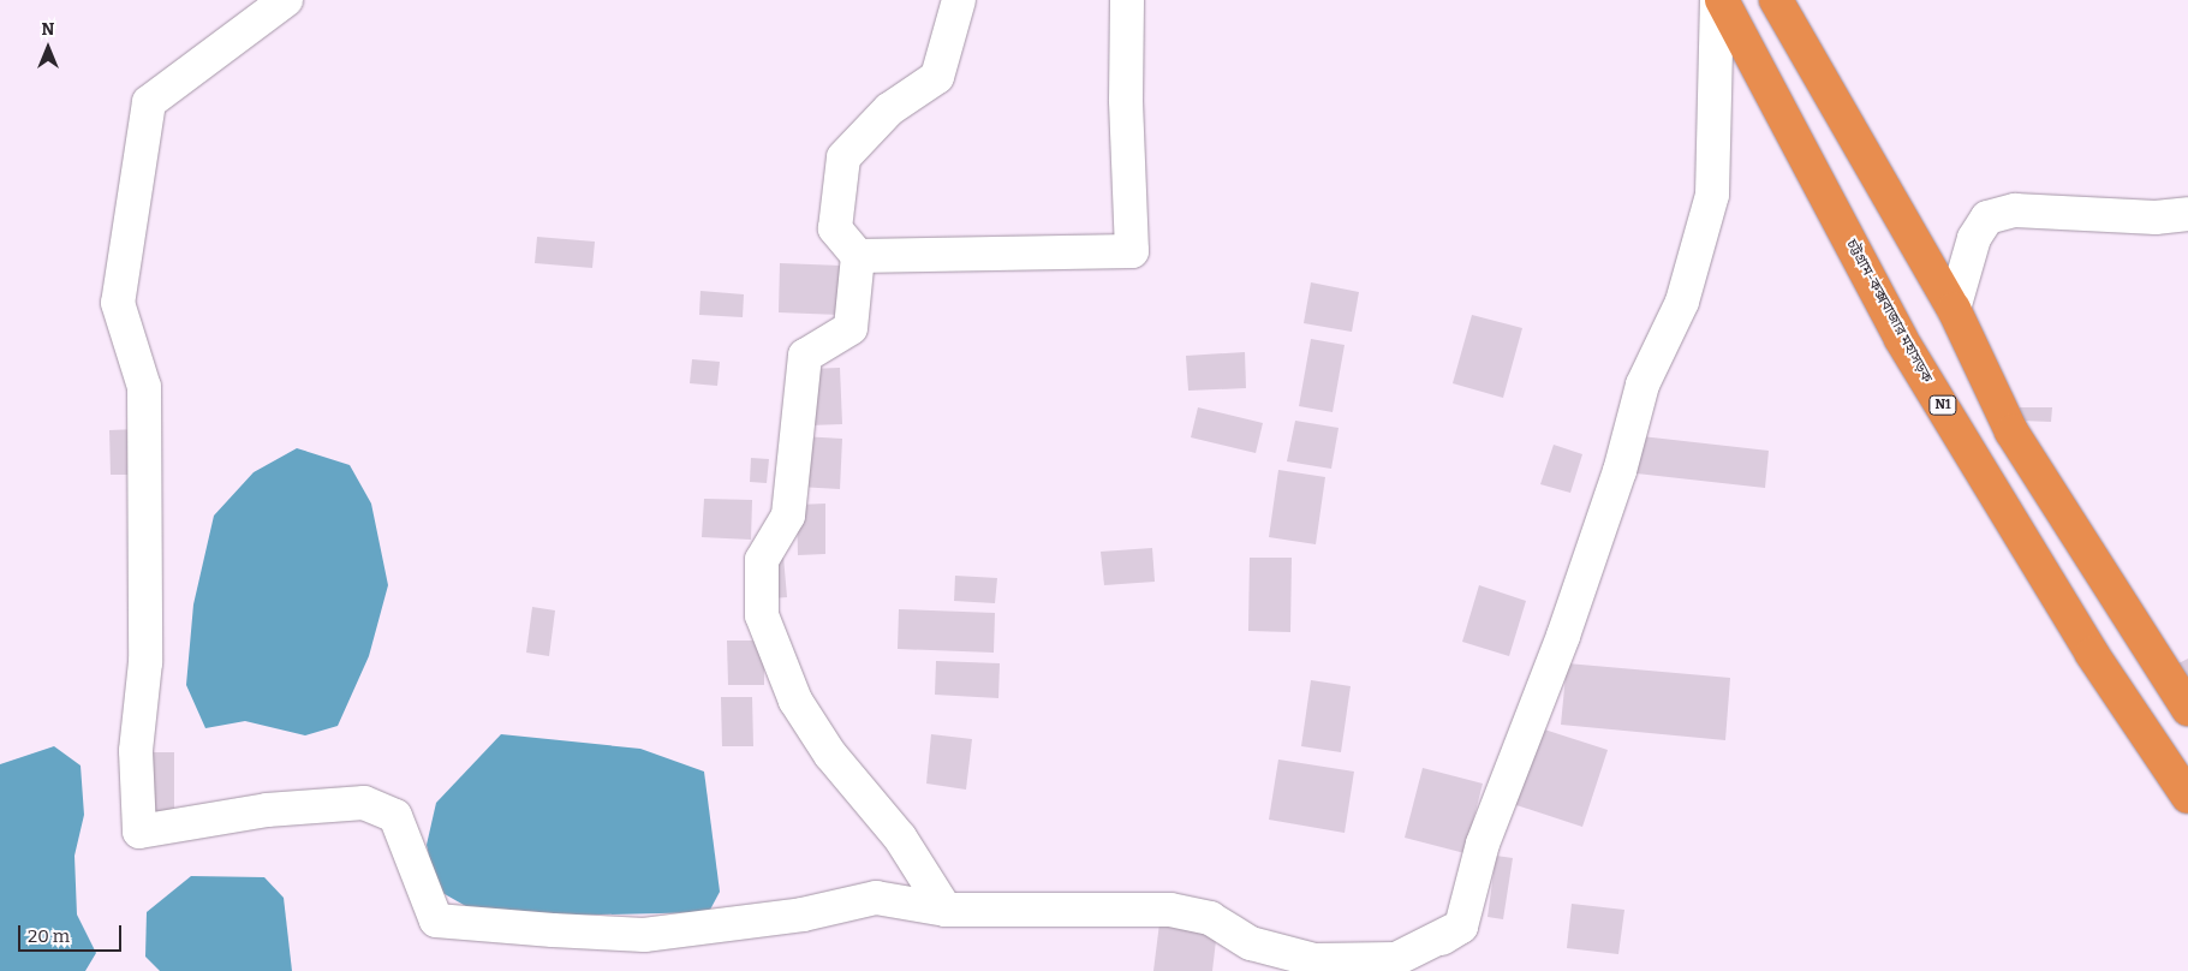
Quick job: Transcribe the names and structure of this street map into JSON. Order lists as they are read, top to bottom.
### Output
{
  "streets": {
    "highway": ["চট্টগ্রাম-কক্সবাজার মহাসড়ক", "N1"]
  },
  "scale_bar": "20 m",
  "north": "top"
}
